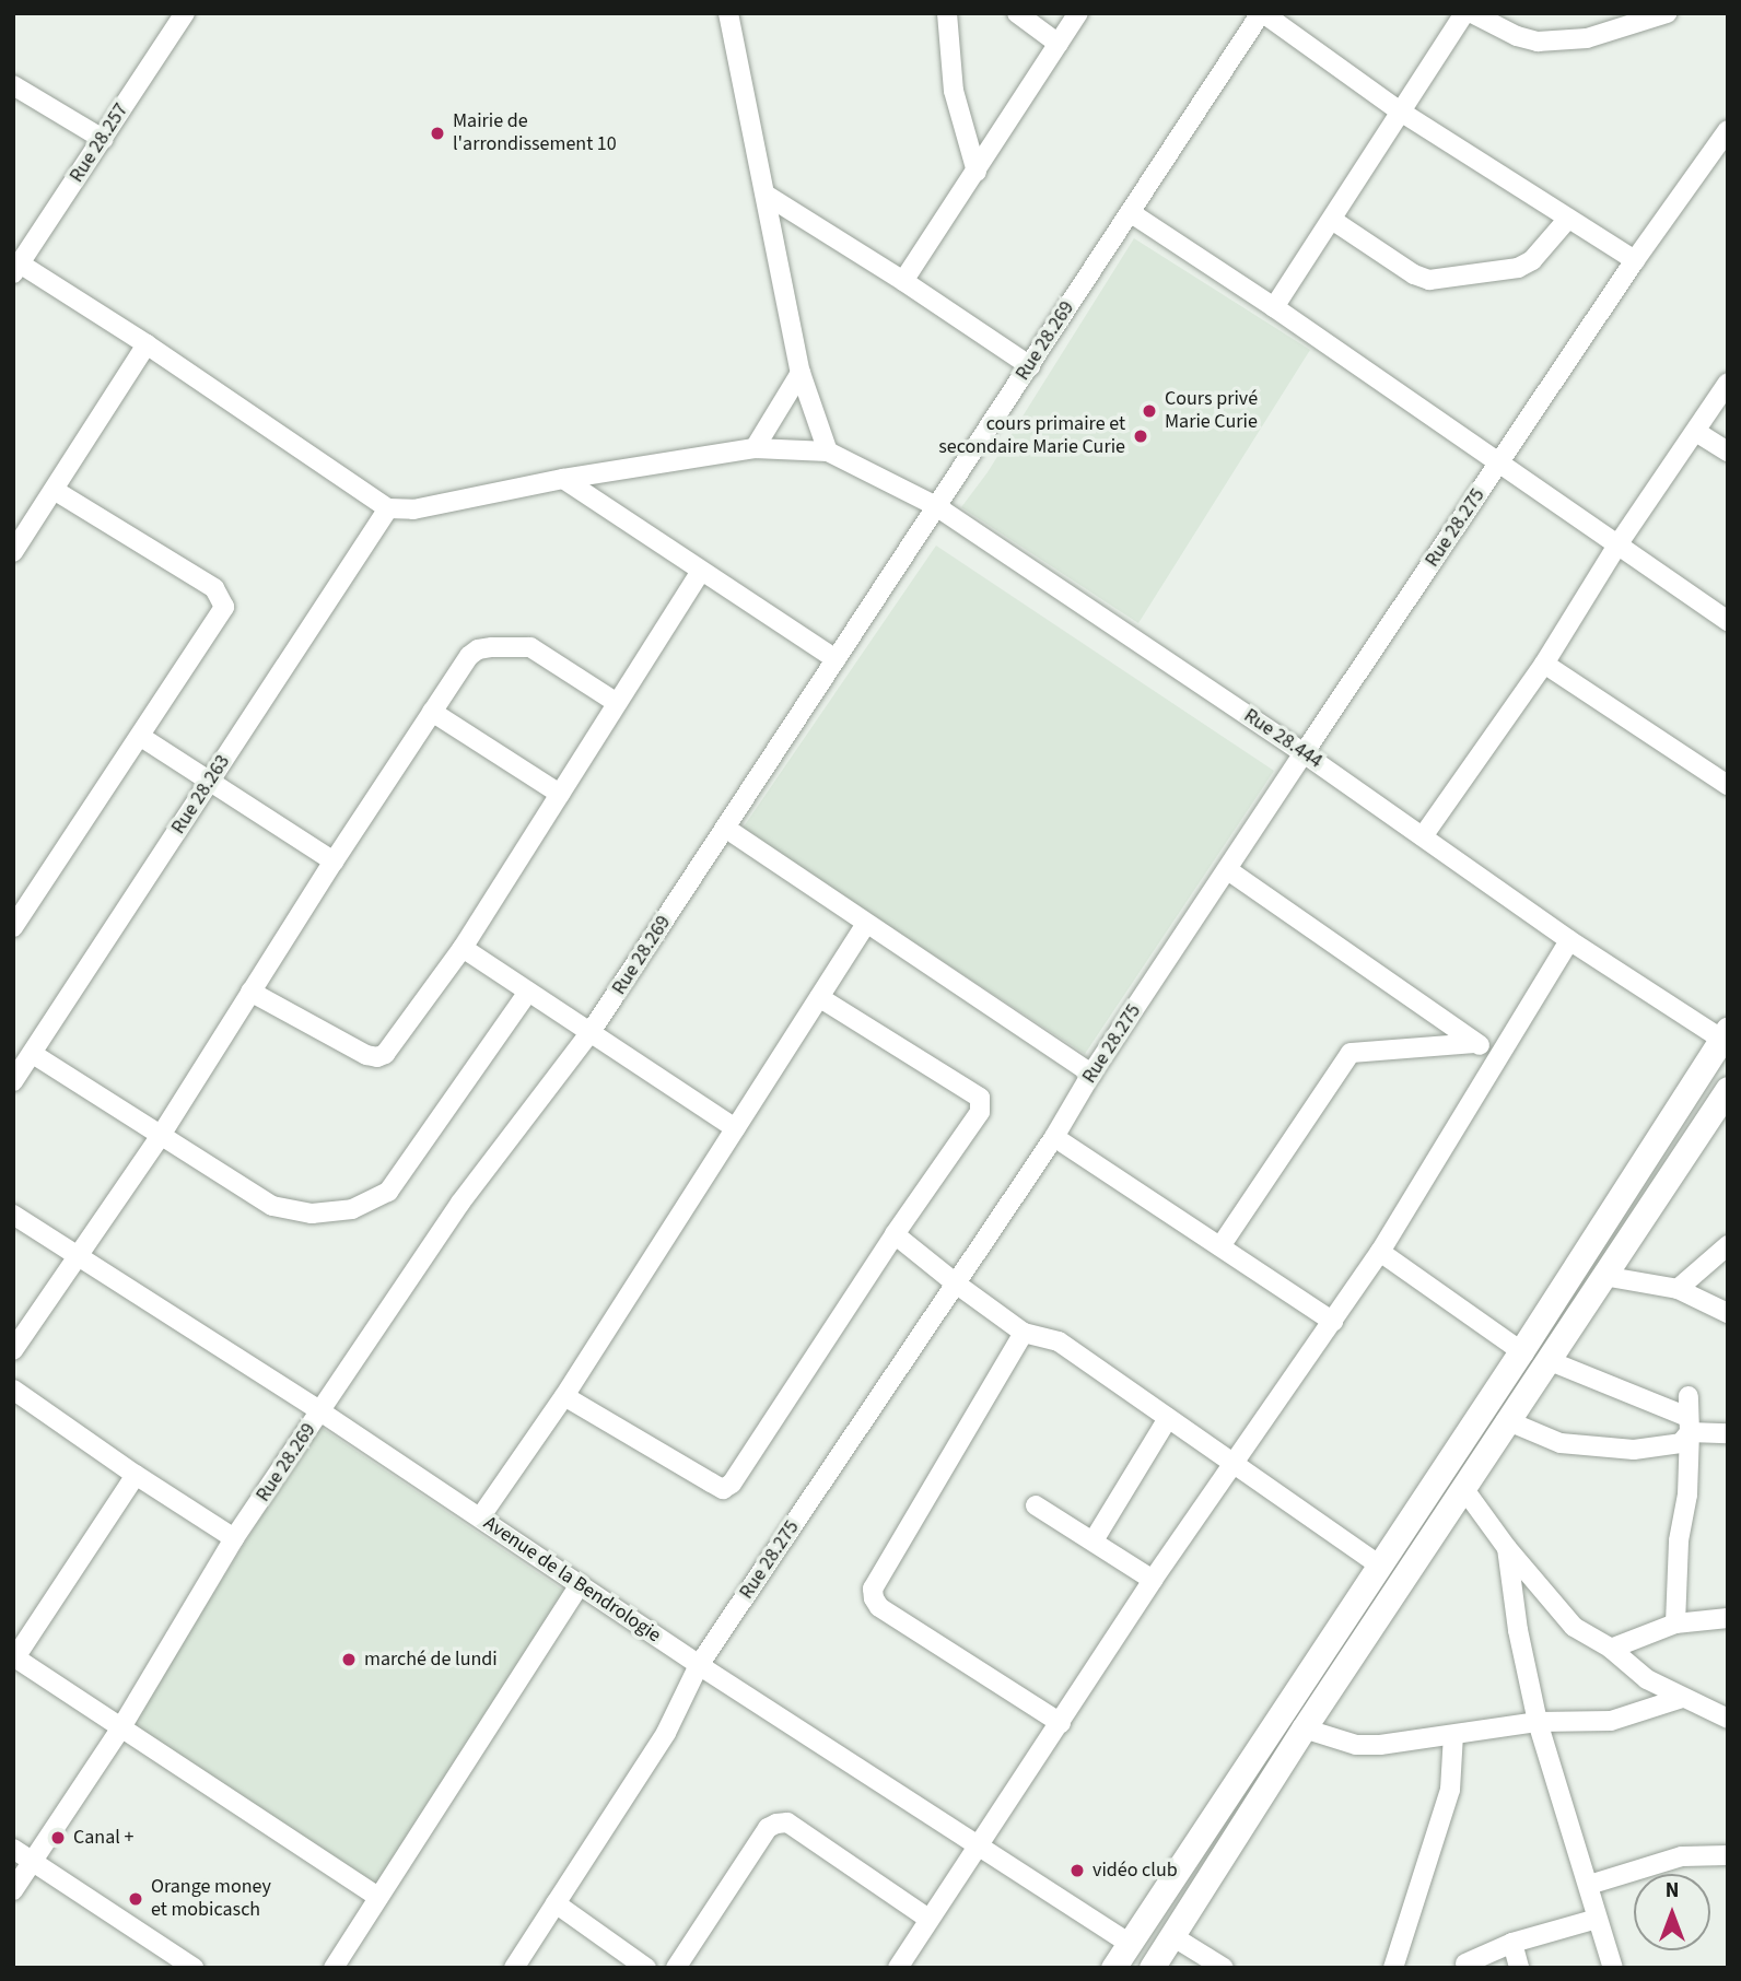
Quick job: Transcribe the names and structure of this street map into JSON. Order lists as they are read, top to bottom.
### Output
{
  "streets": {
    "street": [
      "Rue 28.257",
      "Rue 28.269",
      "Rue 28.275",
      "Rue 28.444",
      "Rue 28.263",
      "Avenue de la Bendrologie"
    ]
  },
  "crossings": [
    ["Rue 28.269", "Rue 28.444"],
    ["Rue 28.269", "Avenue de la Bendrologie"],
    ["Rue 28.275", "Rue 28.444"],
    ["Rue 28.275", "Avenue de la Bendrologie"]
  ],
  "places": [
    "Mairie de l'arrondissement 10",
    "Cours privé Marie Curie",
    "cours primaire et secondaire Marie Curie",
    "marché de lundi",
    "Canal +",
    "vidéo club",
    "Orange money et mobicasch"
  ],
  "north": "top"
}
